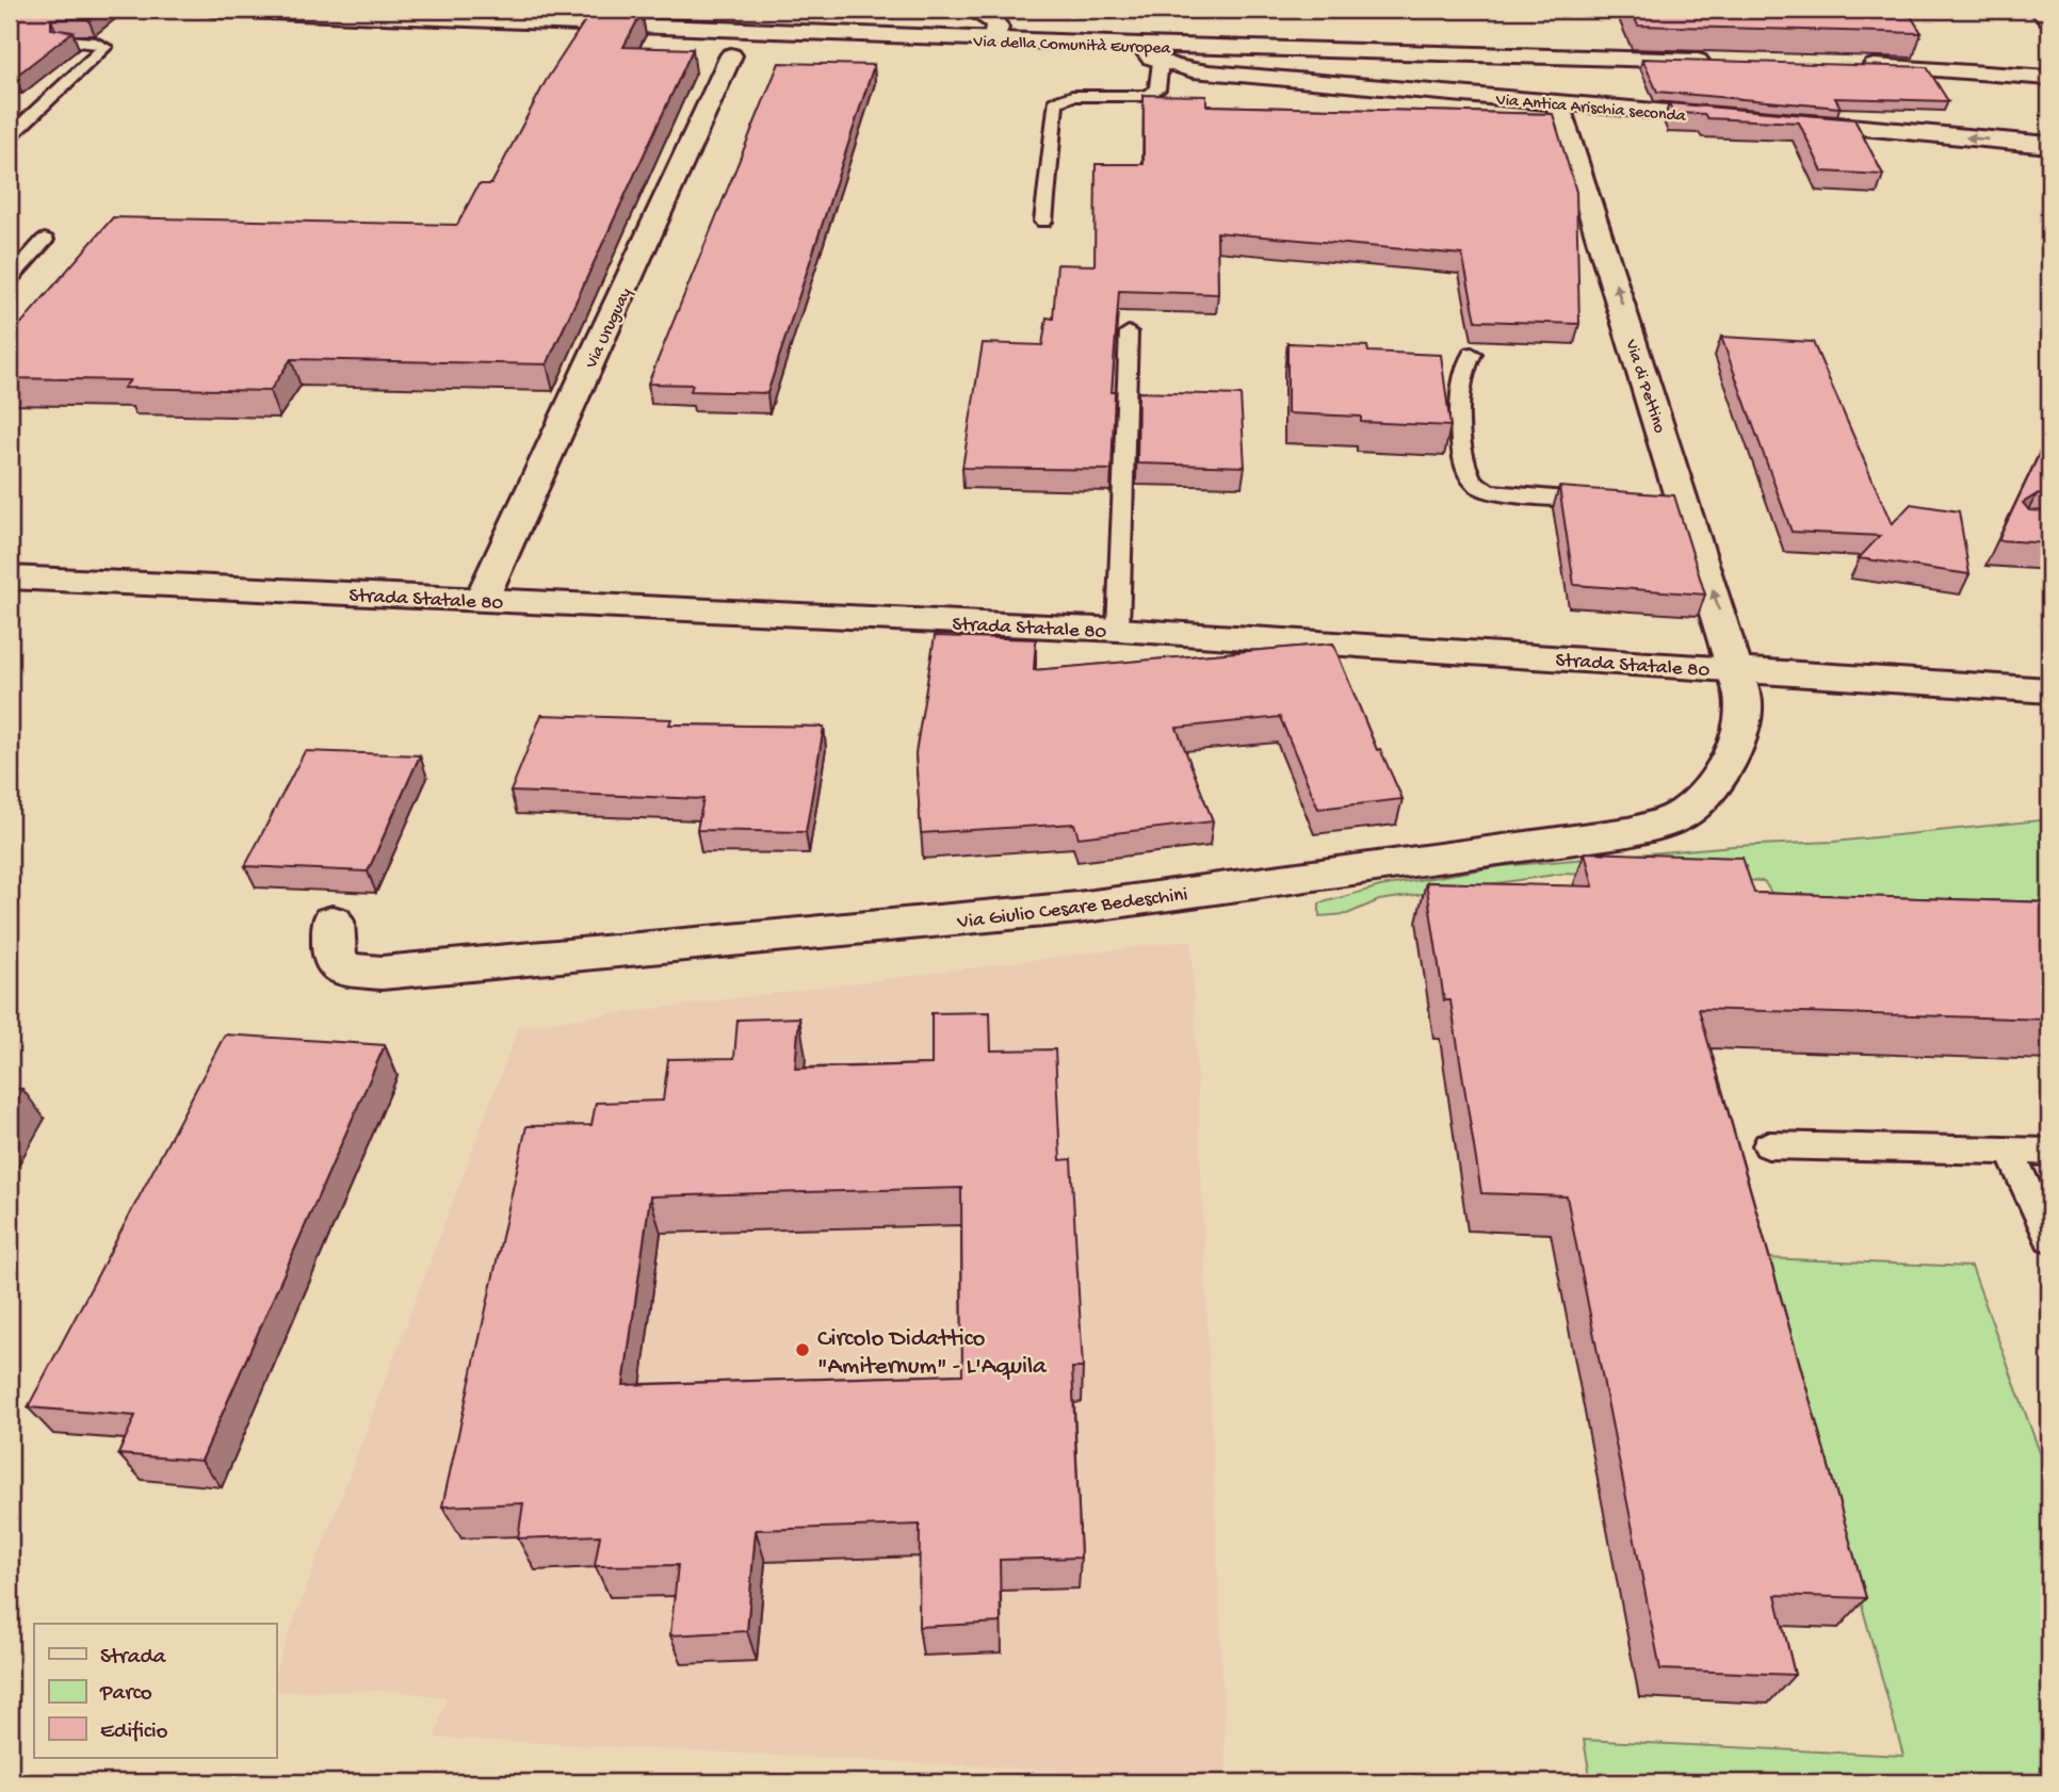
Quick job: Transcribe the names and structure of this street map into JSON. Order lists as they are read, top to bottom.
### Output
{
  "streets": {
    "street": [
      "Via della Comunità Europea",
      "Via Antica Arischia seconda",
      "Via Uruguay",
      "Via di Pettino",
      "Strada Statale 80",
      "Via Giulio Cesare Bedeschini"
    ]
  },
  "crossings": [
    ["Via della Comunità Europea", "Via Antica Arischia seconda"],
    ["Via Antica Arischia seconda", "Via di Pettino"],
    ["Via Uruguay", "Strada Statale 80"],
    ["Via di Pettino", "Strada Statale 80"],
    ["Via di Pettino", "Via Giulio Cesare Bedeschini"],
    ["Strada Statale 80", "Via Giulio Cesare Bedeschini"]
  ],
  "one_way": ["Via di Pettino"],
  "places": ["Circolo Didattico \"Amiternum\" - L'Aquila"],
  "legend": ["Strada", "Parco", "Edificio"]
}
